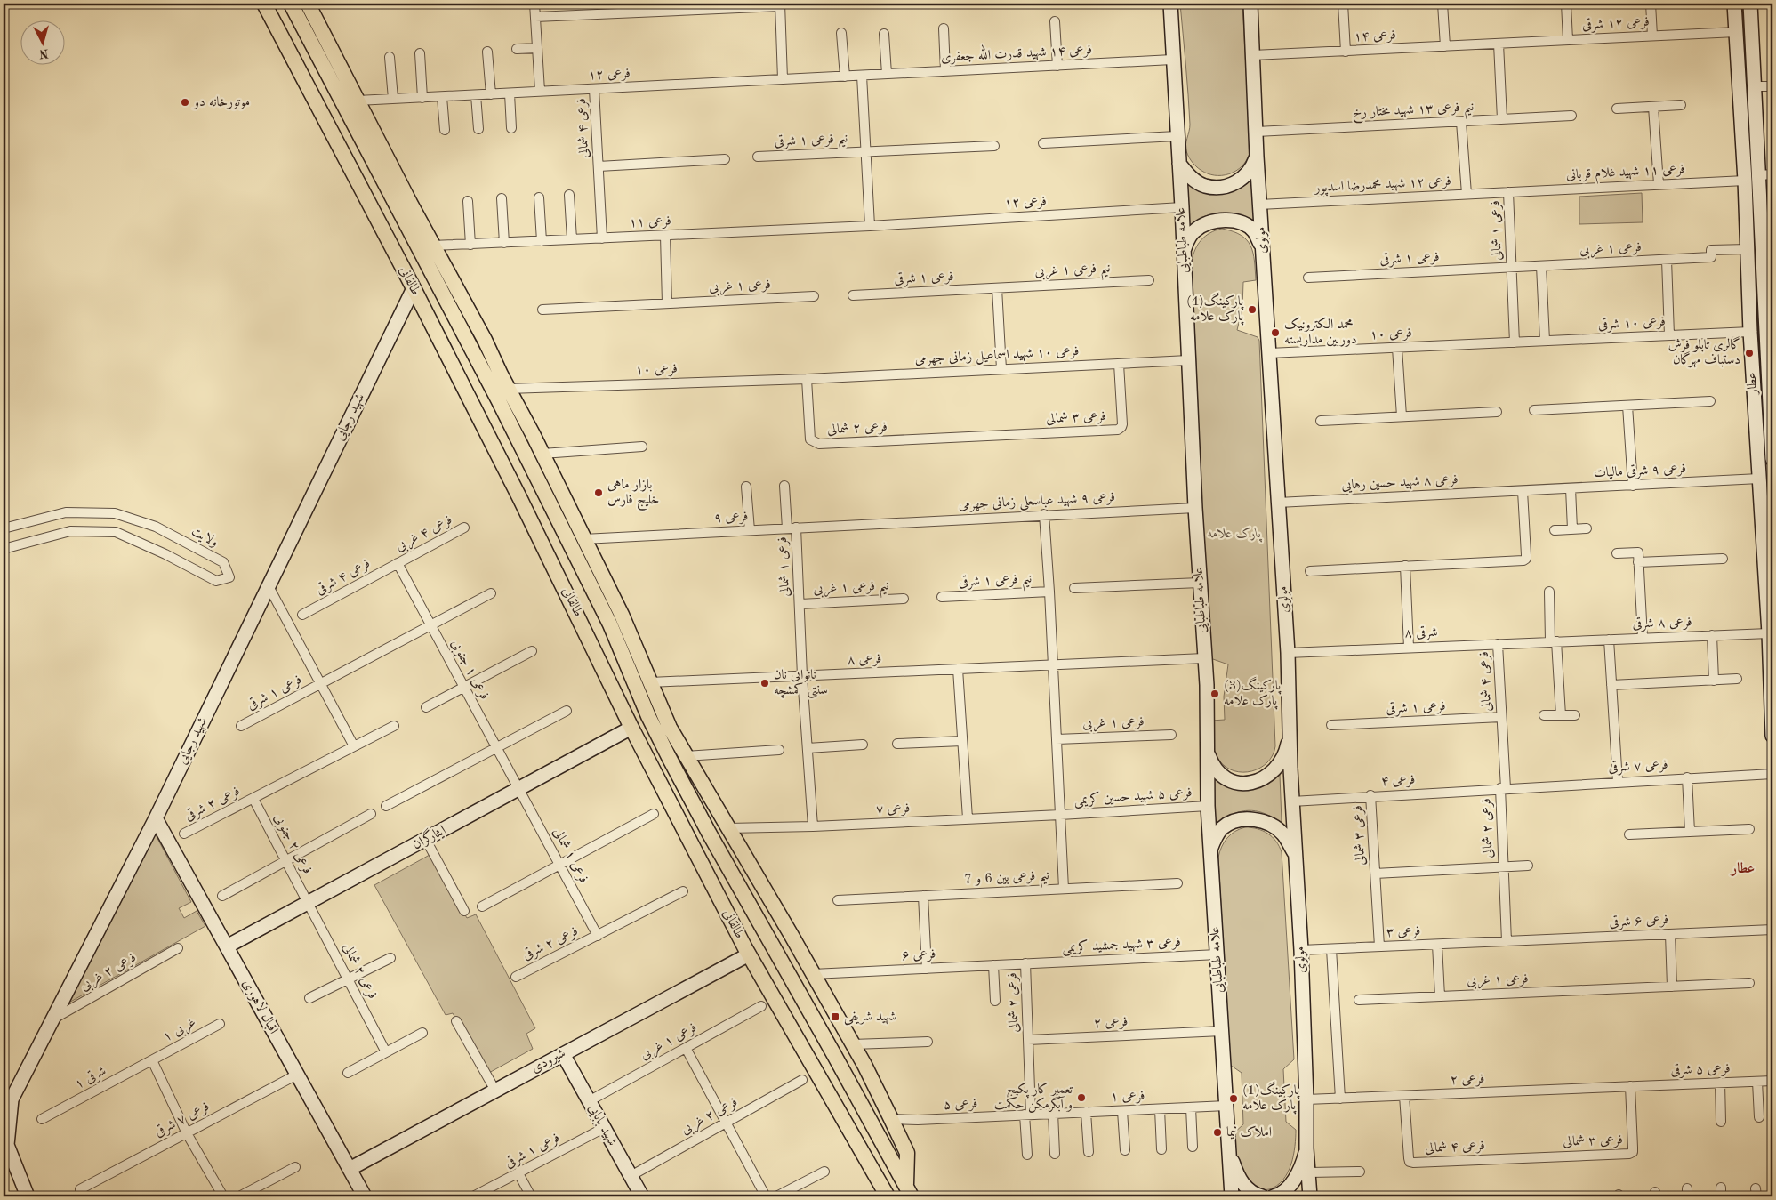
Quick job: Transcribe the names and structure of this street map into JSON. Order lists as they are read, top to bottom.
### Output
{
  "streets": {
    "main road": ["طالقانی"],
    "street": [
      "فرعی ۱۲ شرقی",
      "فرعی ۱۴",
      "فرعی ۱۴ شهید قدرت الله جعفری",
      "فرعی ۱۲",
      "نیم فرعی ۱۳ شهید مختار رخ",
      "فرعی ۴ شمالی",
      "نیم فرعی ۱ شرقی",
      "فرعی ۱۱ شهید غلام قربانی",
      "فرعی ۱۲ شهید محمدرضا اسدپور",
      "فرعی ۱۱",
      "فرعی ۱ شمالی",
      "علامه طباطبایی",
      "مولوی",
      "فرعی ۱ غربی",
      "فرعی ۱ شرقی",
      "نیم فرعی ۱ غربی",
      "فرعی ۱۰ شرقی",
      "فرعی ۱۰",
      "فرعی ۱۰ شهید اسماعیل زمانی جهرمی",
      "عطار",
      "شهید رجایی",
      "فرعی ۳ شمالی",
      "فرعی ۲ شمالی",
      "فرعی ۹ شرقی مالیات",
      "فرعی ۸ شهید حسین رهایی",
      "فرعی ۹ شهید عباسعلی زمانی جهرمی",
      "فرعی ۹",
      "فرعی ۴ غربی",
      "ولایت",
      "فرعی ۴ شرقی",
      "فرعی ۸ شرقی",
      "۸ شرقی",
      "فرعی ۸",
      "فرعی ۱ جنوبی",
      "فرعی ۷ شرقی",
      "فرعی ۴",
      "فرعی ۵ شهید حسین کریمی",
      "فرعی ۲ شرقی",
      "فرعی ۷",
      "ایثارگران",
      "فرعی ۲ جنوبی",
      "نیم فرعی بین 6 و 7",
      "فرعی ۶ شرقی",
      "فرعی ۳",
      "فرعی ۳ شهید جمشید کریمی",
      "فرعی ۶",
      "فرعی ۲ غربی",
      "اقبال لاهوری",
      "فرعی ۲",
      "۱ غربی",
      "شیرودی",
      "فرعی ۵ شرقی",
      "۱ شرقی",
      "فرعی ۱",
      "فرعی ۵",
      "شهید بابایی"
    ]
  },
  "crossings": [
    ["فرعی ۱۲ شرقی", "فرعی ۱۴"],
    ["فرعی ۱۲ شرقی", "عطار"],
    ["فرعی ۱۴", "مولوی"],
    ["فرعی ۱۴ شهید قدرت الله جعفری", "فرعی ۱۲"],
    ["فرعی ۱۴ شهید قدرت الله جعفری", "علامه طباطبایی"],
    ["فرعی ۱۲", "فرعی ۴ شمالی"],
    ["فرعی ۱۲", "فرعی ۱۱"],
    ["فرعی ۱۲", "علامه طباطبایی"],
    ["نیم فرعی ۱۳ شهید مختار رخ", "مولوی"],
    ["فرعی ۴ شمالی", "فرعی ۱۱"],
    ["فرعی ۴ شمالی", "فرعی ۱ شرقی"],
    ["فرعی ۴ شمالی", "فرعی ۳ شمالی"],
    ["فرعی ۴ شمالی", "۸ شرقی"],
    ["فرعی ۴ شمالی", "فرعی ۲"],
    ["فرعی ۱۱ شهید غلام قربانی", "فرعی ۱۲ شهید محمدرضا اسدپور"],
    ["فرعی ۱۱ شهید غلام قربانی", "فرعی ۱ شمالی"],
    ["فرعی ۱۱ شهید غلام قربانی", "عطار"],
    ["فرعی ۱۲ شهید محمدرضا اسدپور", "فرعی ۱ شمالی"],
    ["فرعی ۱۲ شهید محمدرضا اسدپور", "مولوی"],
    ["فرعی ۱ شمالی", "فرعی ۱ غربی"],
    ["فرعی ۱ شمالی", "فرعی ۱ شرقی"],
    ["فرعی ۱ شمالی", "نیم فرعی ۱ غربی"],
    ["فرعی ۱ شمالی", "فرعی ۱۰ شرقی"],
    ["فرعی ۱ شمالی", "فرعی ۱۰"],
    ["فرعی ۱ شمالی", "فرعی ۹"],
    ["فرعی ۱ شمالی", "فرعی ۱ جنوبی"],
    ["فرعی ۱ شمالی", "فرعی ۲ شرقی"],
    ["فرعی ۱ شمالی", "ایثارگران"],
    ["علامه طباطبایی", "فرعی ۱۰ شهید اسماعیل زمانی جهرمی"],
    ["علامه طباطبایی", "فرعی ۹ شهید عباسعلی زمانی جهرمی"],
    ["علامه طباطبایی", "فرعی ۸"],
    ["علامه طباطبایی", "فرعی ۵ شهید حسین کریمی"],
    ["علامه طباطبایی", "فرعی ۳ شهید جمشید کریمی"],
    ["علامه طباطبایی", "فرعی ۲"],
    ["علامه طباطبایی", "فرعی ۱"],
    ["مولوی", "فرعی ۱۰"],
    ["مولوی", "فرعی ۸ شهید حسین رهایی"],
    ["مولوی", "۸ شرقی"],
    ["مولوی", "فرعی ۴"],
    ["مولوی", "فرعی ۳"],
    ["مولوی", "فرعی ۲"],
    ["فرعی ۱ غربی", "فرعی ۱ شرقی"],
    ["فرعی ۱ غربی", "عطار"],
    ["فرعی ۱ غربی", "شهید بابایی"],
    ["فرعی ۱ شرقی", "نیم فرعی ۱ غربی"],
    ["فرعی ۱ شرقی", "شهید بابایی"],
    ["طالقانی", "شهید رجایی"],
    ["طالقانی", "ایثارگران"],
    ["طالقانی", "شیرودی"],
    ["فرعی ۱۰ شرقی", "فرعی ۱۰"],
    ["فرعی ۱۰ شرقی", "عطار"],
    ["فرعی ۱۰", "فرعی ۱۰ شهید اسماعیل زمانی جهرمی"],
    ["فرعی ۱۰", "فرعی ۲ شمالی"],
    ["فرعی ۱۰ شهید اسماعیل زمانی جهرمی", "فرعی ۳ شمالی"],
    ["فرعی ۱۰ شهید اسماعیل زمانی جهرمی", "فرعی ۲ شمالی"],
    ["عطار", "فرعی ۹ شرقی مالیات"],
    ["عطار", "فرعی ۸ شرقی"],
    ["شهید رجایی", "فرعی ۲ غربی"],
    ["شهید رجایی", "اقبال لاهوری"],
    ["فرعی ۳ شمالی", "فرعی ۲ شمالی"],
    ["فرعی ۳ شمالی", "فرعی ۴"],
    ["فرعی ۳ شمالی", "فرعی ۲"],
    ["فرعی ۳ شمالی", "فرعی ۵ شرقی"],
    ["فرعی ۲ شمالی", "فرعی ۷ شرقی"],
    ["فرعی ۲ شمالی", "فرعی ۴"],
    ["فرعی ۲ شمالی", "ایثارگران"],
    ["فرعی ۲ شمالی", "فرعی ۲ جنوبی"],
    ["فرعی ۲ شمالی", "فرعی ۳ شهید جمشید کریمی"],
    ["فرعی ۲ شمالی", "فرعی ۶"],
    ["فرعی ۲ شمالی", "فرعی ۲"],
    ["فرعی ۹ شرقی مالیات", "فرعی ۸ شهید حسین رهایی"],
    ["فرعی ۹ شهید عباسعلی زمانی جهرمی", "فرعی ۹"],
    ["فرعی ۴ غربی", "فرعی ۴ شرقی"],
    ["فرعی ۴ غربی", "فرعی ۱ جنوبی"],
    ["فرعی ۴ شرقی", "فرعی ۱ جنوبی"],
    ["فرعی ۸ شرقی", "۸ شرقی"],
    ["فرعی ۱ جنوبی", "ایثارگران"],
    ["فرعی ۷ شرقی", "فرعی ۴"],
    ["فرعی ۷ شرقی", "اقبال لاهوری"],
    ["فرعی ۵ شهید حسین کریمی", "فرعی ۷"],
    ["فرعی ۲ شرقی", "فرعی ۲ جنوبی"],
    ["ایثارگران", "فرعی ۲ جنوبی"],
    ["ایثارگران", "اقبال لاهوری"],
    ["فرعی ۶ شرقی", "فرعی ۳"],
    ["فرعی ۳ شهید جمشید کریمی", "فرعی ۶"],
    ["فرعی ۲ غربی", "شهید بابایی"],
    ["اقبال لاهوری", "شیرودی"],
    ["فرعی ۲", "فرعی ۵ شرقی"],
    ["۱ غربی", "۱ شرقی"],
    ["شیرودی", "شهید بابایی"],
    ["فرعی ۱", "فرعی ۵"]
  ],
  "districts": ["عطار"],
  "parks": ["پارک علامه"],
  "places": {
    "other": [
      "موتورخانه دو",
      "پارکینگ(4) پارک علامه",
      "محمد الکترونیک دوربین مداربسته",
      "گالری تابلو فرش دستباف مهرگان",
      "بازار ماهی خلیج فارس",
      "نانوایی نان سنتی کمشچه",
      "پارکینگ(3) پارک علامه",
      "تعمیر کار پکیج و آبگرمکن حکمت",
      "پارکینگ(1) پارک علامه",
      "املاک نیما"
    ],
    "transit": ["شهید شریفی"]
  },
  "north": "bottom"
}
